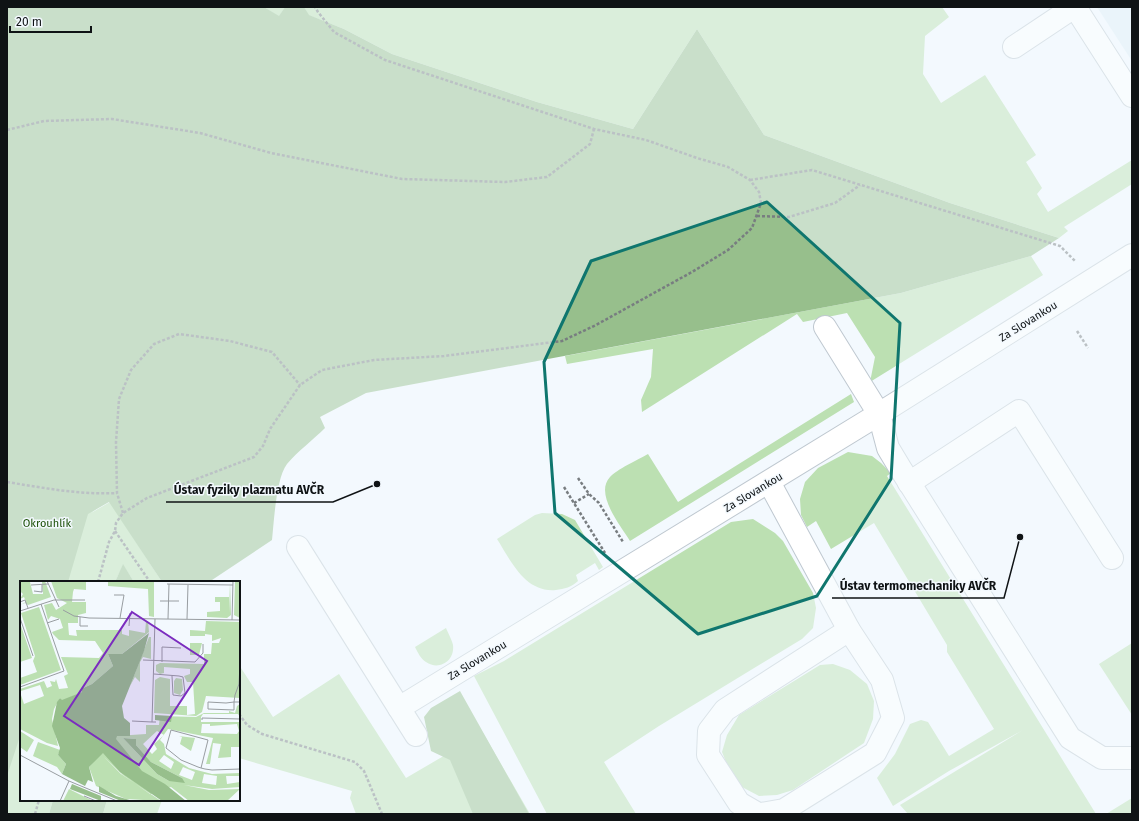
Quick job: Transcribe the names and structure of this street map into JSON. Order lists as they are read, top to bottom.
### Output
{
  "streets": {
    "street": ["Za Slovankou"]
  },
  "parks": ["Okrouhlík"],
  "places": ["Ústav fyziky plazmatu AVČR", "Ústav termomechaniky AVČR"],
  "scale_bar": "20 m"
}
